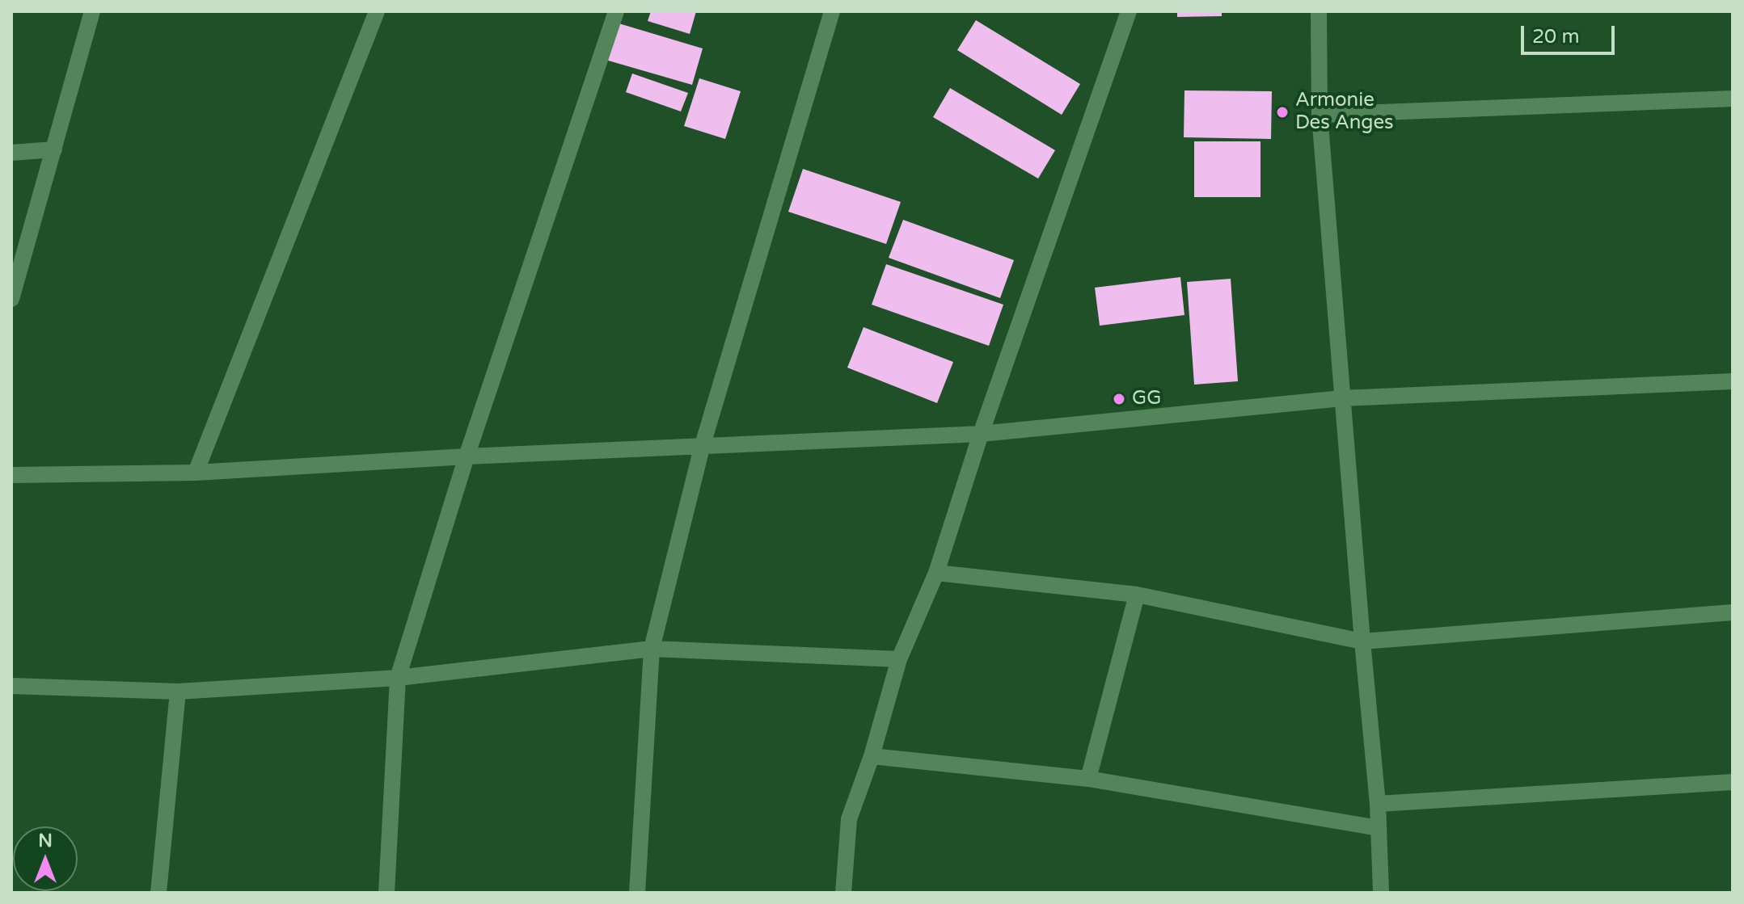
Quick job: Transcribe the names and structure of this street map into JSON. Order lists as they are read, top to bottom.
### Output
{
  "places": ["Armonie Des Anges", "GG"],
  "scale_bar": "20 m",
  "north": "top"
}
